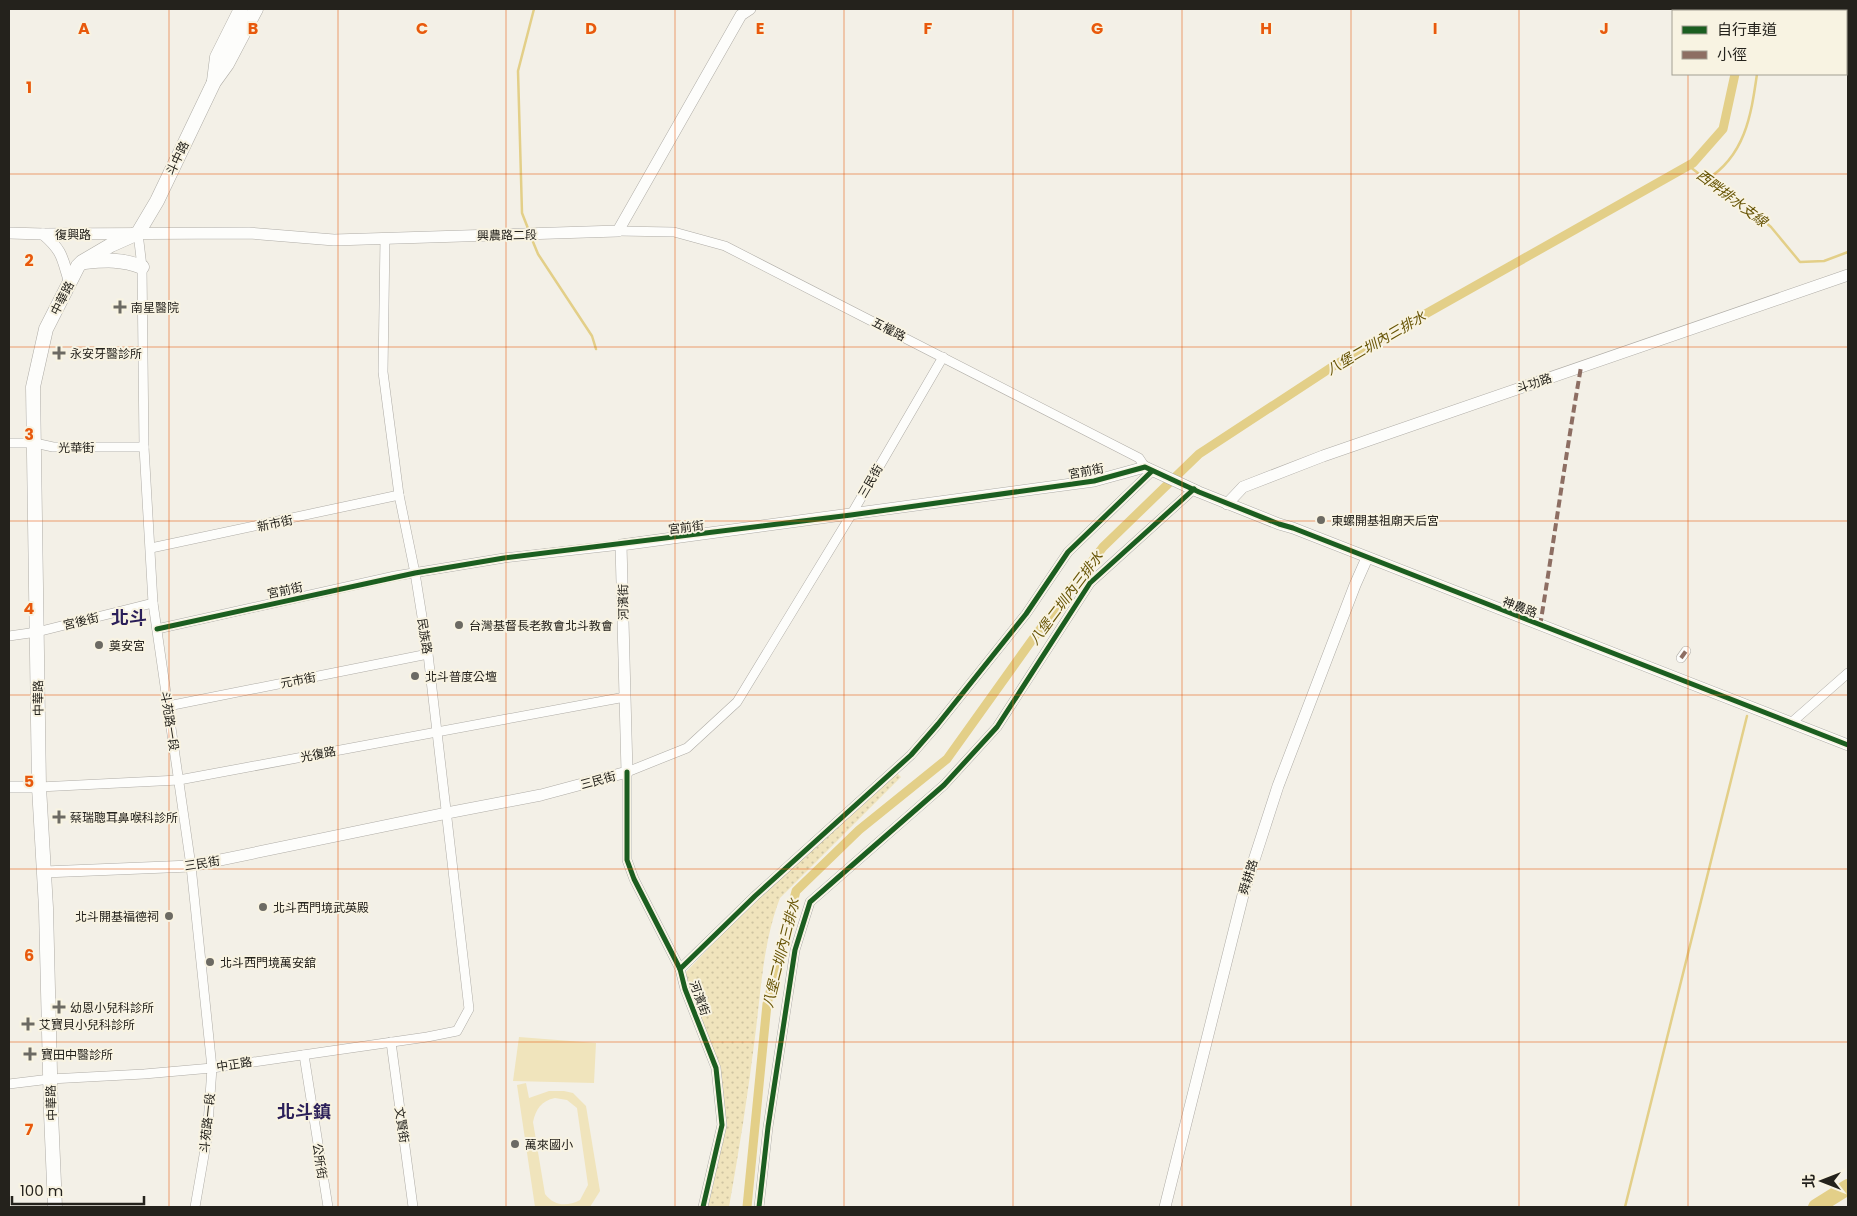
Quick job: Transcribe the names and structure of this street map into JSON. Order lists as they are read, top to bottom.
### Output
{
  "streets": {
    "main road": ["斗中路", "中華路"],
    "street": [
      "復興路",
      "興農路二段",
      "五權路",
      "斗功路",
      "光華街",
      "宮前街",
      "三民街",
      "新市街",
      "河濱街",
      "神農路",
      "宮後街",
      "民族路",
      "元市街",
      "斗苑路一段",
      "光復路",
      "舜耕路",
      "中正路",
      "文賢街",
      "公所街"
    ]
  },
  "crossings": [
    ["斗中路", "復興路"],
    ["斗中路", "興農路二段"],
    ["斗中路", "中華路"],
    ["斗中路", "斗苑路一段"],
    ["復興路", "興農路二段"],
    ["復興路", "中華路"],
    ["復興路", "斗苑路一段"],
    ["興農路二段", "中華路"],
    ["興農路二段", "五權路"],
    ["興農路二段", "民族路"],
    ["興農路二段", "斗苑路一段"],
    ["中華路", "光華街"],
    ["中華路", "三民街"],
    ["中華路", "宮後街"],
    ["中華路", "斗苑路一段"],
    ["中華路", "光復路"],
    ["中華路", "中正路"],
    ["五權路", "宮前街"],
    ["五權路", "三民街"],
    ["斗功路", "神農路"],
    ["光華街", "斗苑路一段"],
    ["宮前街", "三民街"],
    ["宮前街", "河濱街"],
    ["宮前街", "民族路"],
    ["宮前街", "斗苑路一段"],
    ["三民街", "河濱街"],
    ["三民街", "民族路"],
    ["三民街", "斗苑路一段"],
    ["新市街", "民族路"],
    ["新市街", "斗苑路一段"],
    ["河濱街", "光復路"],
    ["神農路", "舜耕路"],
    ["宮後街", "斗苑路一段"],
    ["民族路", "元市街"],
    ["民族路", "光復路"],
    ["民族路", "中正路"],
    ["元市街", "斗苑路一段"],
    ["斗苑路一段", "光復路"],
    ["斗苑路一段", "中正路"],
    ["中正路", "文賢街"],
    ["中正路", "公所街"]
  ],
  "districts": ["北斗", "北斗鎮"],
  "water": ["西畔排水支線", "八堡二圳內三排水"],
  "places": {
    "health": [
      "南星醫院",
      "永安牙醫診所",
      "蔡瑞聰耳鼻喉科診所",
      "幼恩小兒科診所",
      "艾寶貝小兒科診所",
      "寶田中醫診所"
    ],
    "other": [
      "東螺開基祖廟天后宮",
      "台灣基督長老教會北斗教會",
      "奠安宮",
      "北斗普度公壇",
      "北斗西門境武英殿",
      "北斗開基福德祠",
      "北斗西門境萬安舘",
      "萬來國小"
    ]
  },
  "legend": ["自行車道", "小徑"],
  "scale_bar": "100 m",
  "north": "left",
  "grid": {
    "columns": [
      "A",
      "B",
      "C",
      "D",
      "E",
      "F",
      "G",
      "H",
      "I",
      "J"
    ],
    "rows": [
      "1",
      "2",
      "3",
      "4",
      "5",
      "6",
      "7"
    ]
  }
}
